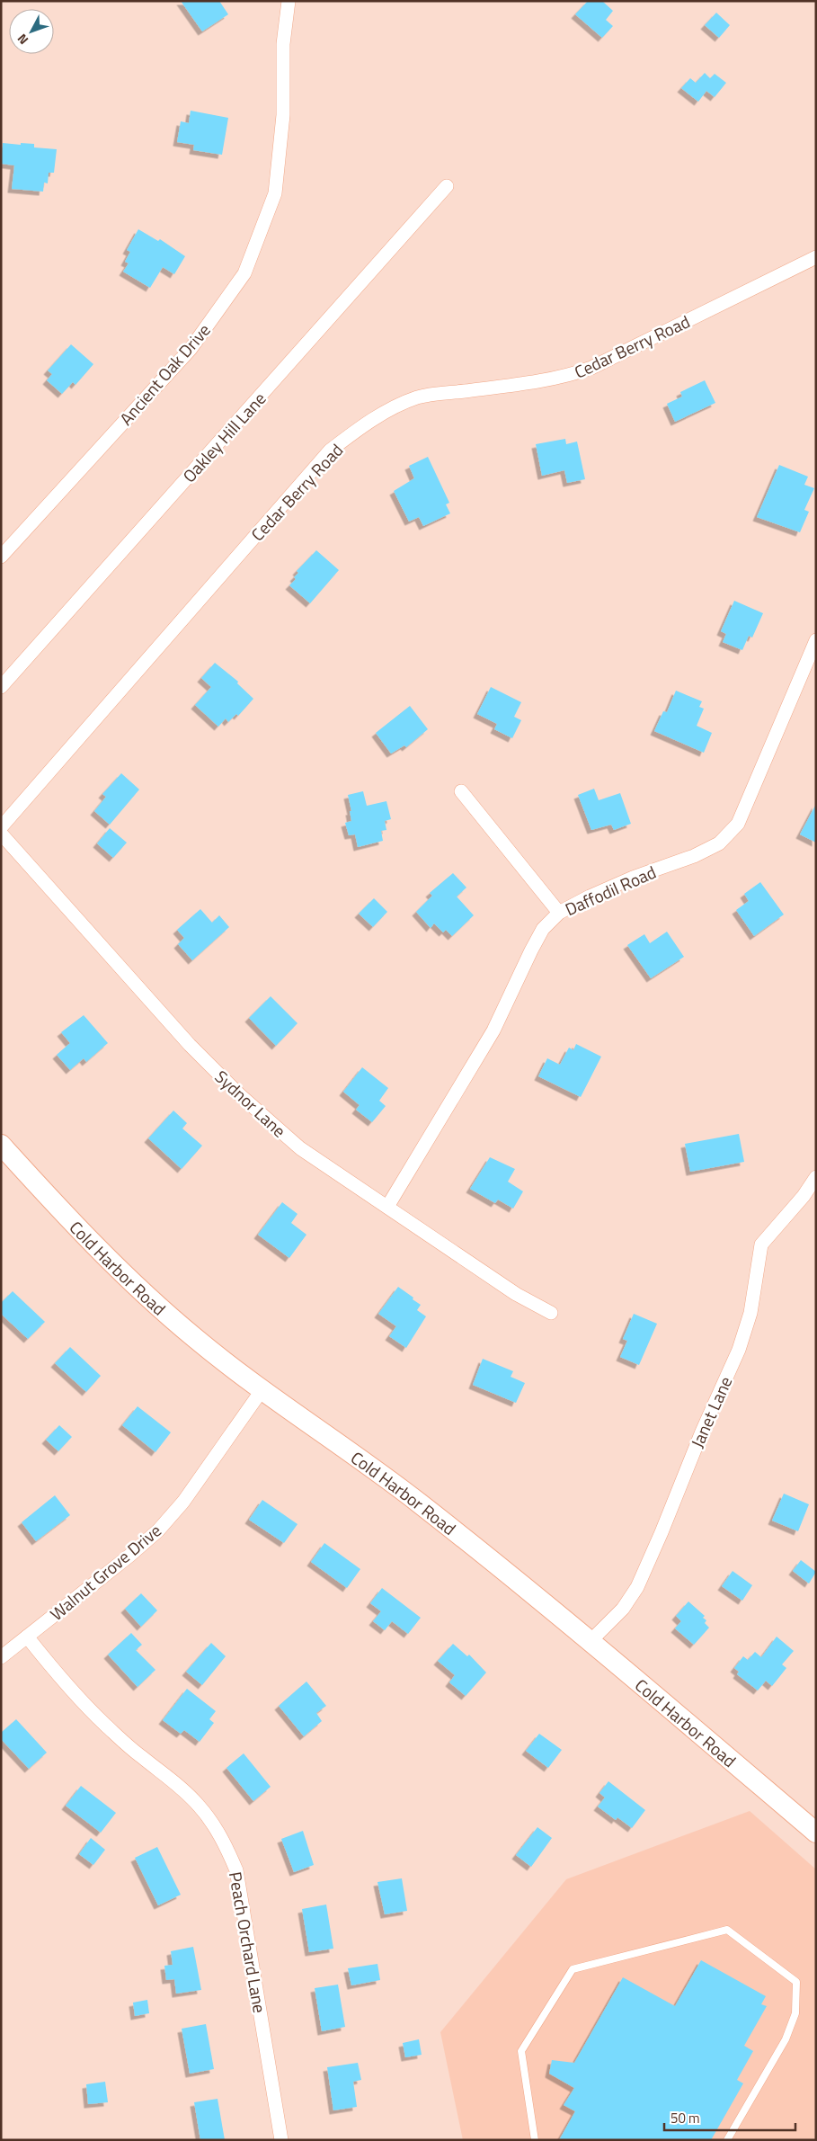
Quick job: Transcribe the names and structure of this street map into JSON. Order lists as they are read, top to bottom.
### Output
{
  "streets": {
    "main road": ["Cold Harbor Road"],
    "street": [
      "Cedar Berry Road",
      "Ancient Oak Drive",
      "Oakley Hill Lane",
      "Daffodil Road",
      "Sydnor Lane",
      "Janet Lane",
      "Walnut Grove Drive",
      "Peach Orchard Lane"
    ]
  },
  "crossings": [
    ["Daffodil Road", "Sydnor Lane"],
    ["Cold Harbor Road", "Janet Lane"],
    ["Cold Harbor Road", "Walnut Grove Drive"],
    ["Walnut Grove Drive", "Peach Orchard Lane"]
  ],
  "scale_bar": "50 m",
  "north": "bottom left"
}
